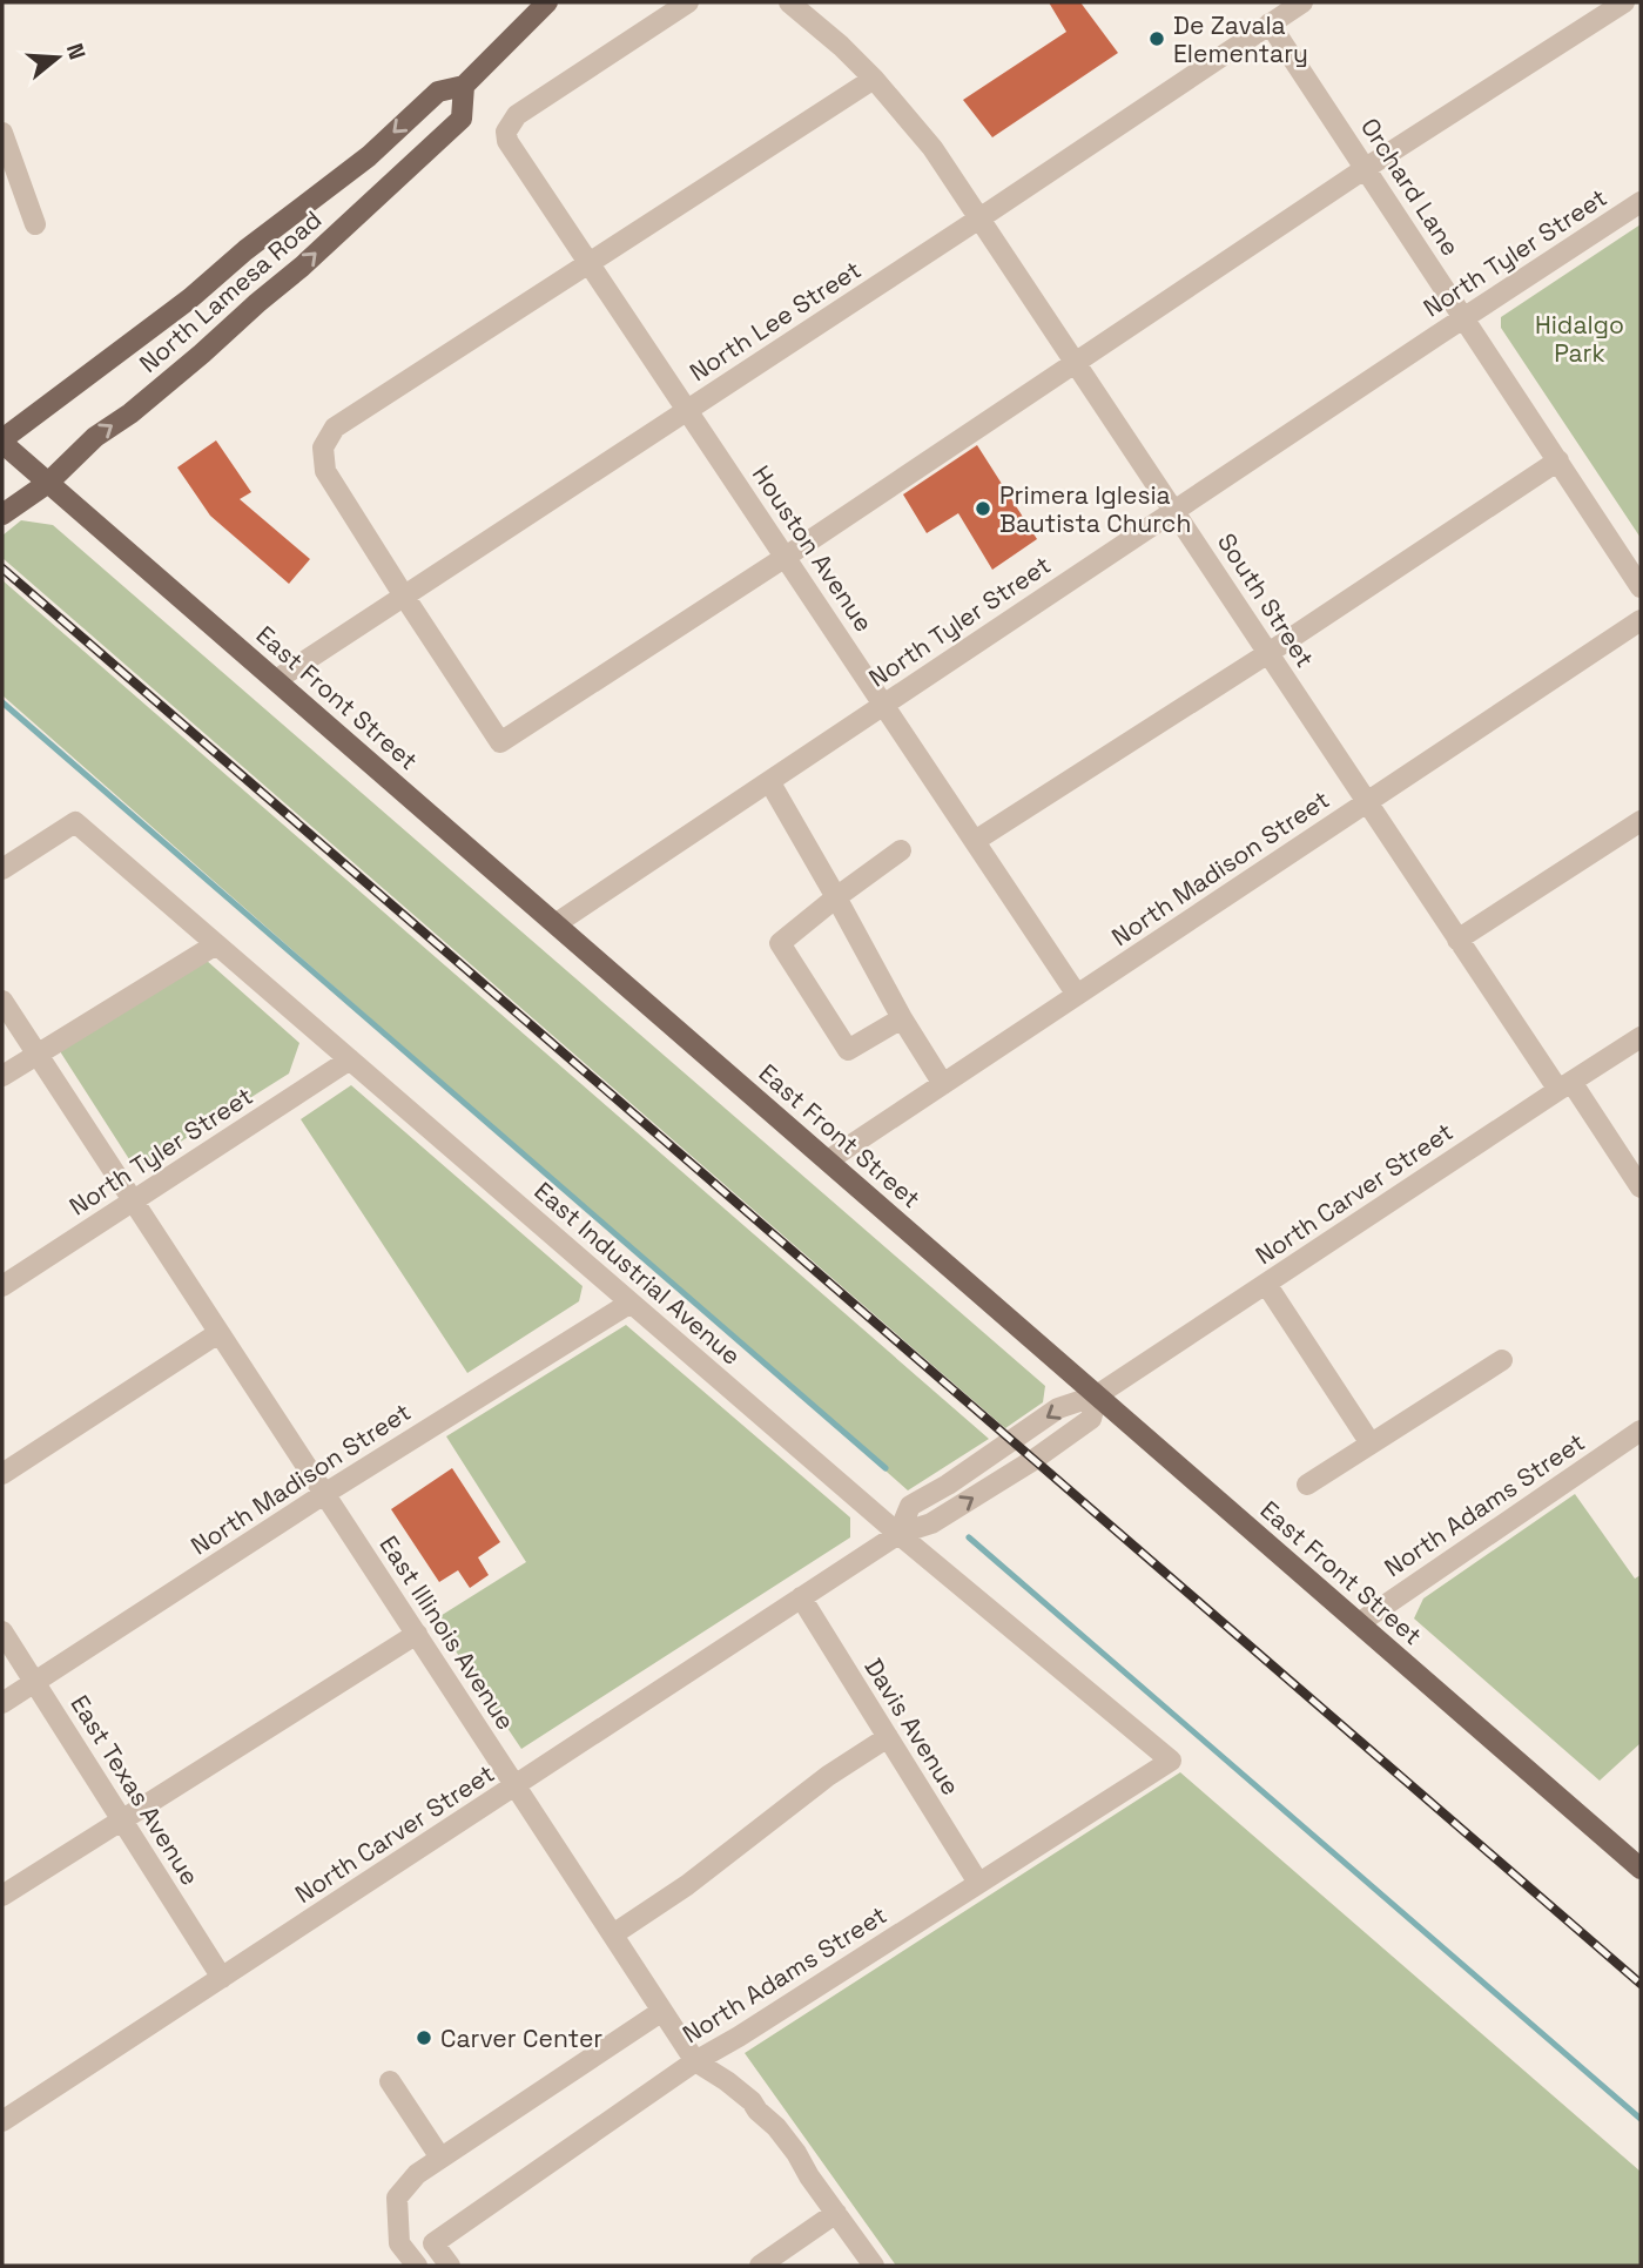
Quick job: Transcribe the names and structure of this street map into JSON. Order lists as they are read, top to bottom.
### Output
{
  "streets": {
    "main road": ["North Lamesa Road", "East Front Street"],
    "street": [
      "Orchard Lane",
      "North Tyler Street",
      "North Lee Street",
      "Houston Avenue",
      "South Street",
      "North Madison Street",
      "North Carver Street",
      "East Industrial Avenue",
      "North Adams Street",
      "East Illinois Avenue",
      "Davis Avenue",
      "East Texas Avenue"
    ]
  },
  "crossings": [
    ["Orchard Lane", "North Tyler Street"],
    ["Orchard Lane", "North Lee Street"],
    ["North Tyler Street", "Houston Avenue"],
    ["North Tyler Street", "South Street"],
    ["North Tyler Street", "East Front Street"],
    ["North Tyler Street", "East Industrial Avenue"],
    ["North Tyler Street", "East Illinois Avenue"],
    ["North Lamesa Road", "East Front Street"],
    ["North Lee Street", "Houston Avenue"],
    ["North Lee Street", "South Street"],
    ["North Lee Street", "East Front Street"],
    ["Houston Avenue", "North Madison Street"],
    ["South Street", "North Madison Street"],
    ["South Street", "North Carver Street"],
    ["East Front Street", "North Madison Street"],
    ["East Front Street", "North Carver Street"],
    ["East Front Street", "North Adams Street"],
    ["North Madison Street", "East Industrial Avenue"],
    ["North Madison Street", "East Illinois Avenue"],
    ["North Madison Street", "East Texas Avenue"],
    ["North Carver Street", "East Industrial Avenue"],
    ["North Carver Street", "East Illinois Avenue"],
    ["North Carver Street", "Davis Avenue"],
    ["North Carver Street", "East Texas Avenue"],
    ["East Industrial Avenue", "North Adams Street"],
    ["North Adams Street", "East Illinois Avenue"],
    ["North Adams Street", "Davis Avenue"]
  ],
  "parks": ["Hidalgo Park"],
  "places": ["De Zavala Elementary", "Primera Iglesia Bautista Church", "Carver Center"],
  "north": "right"
}
